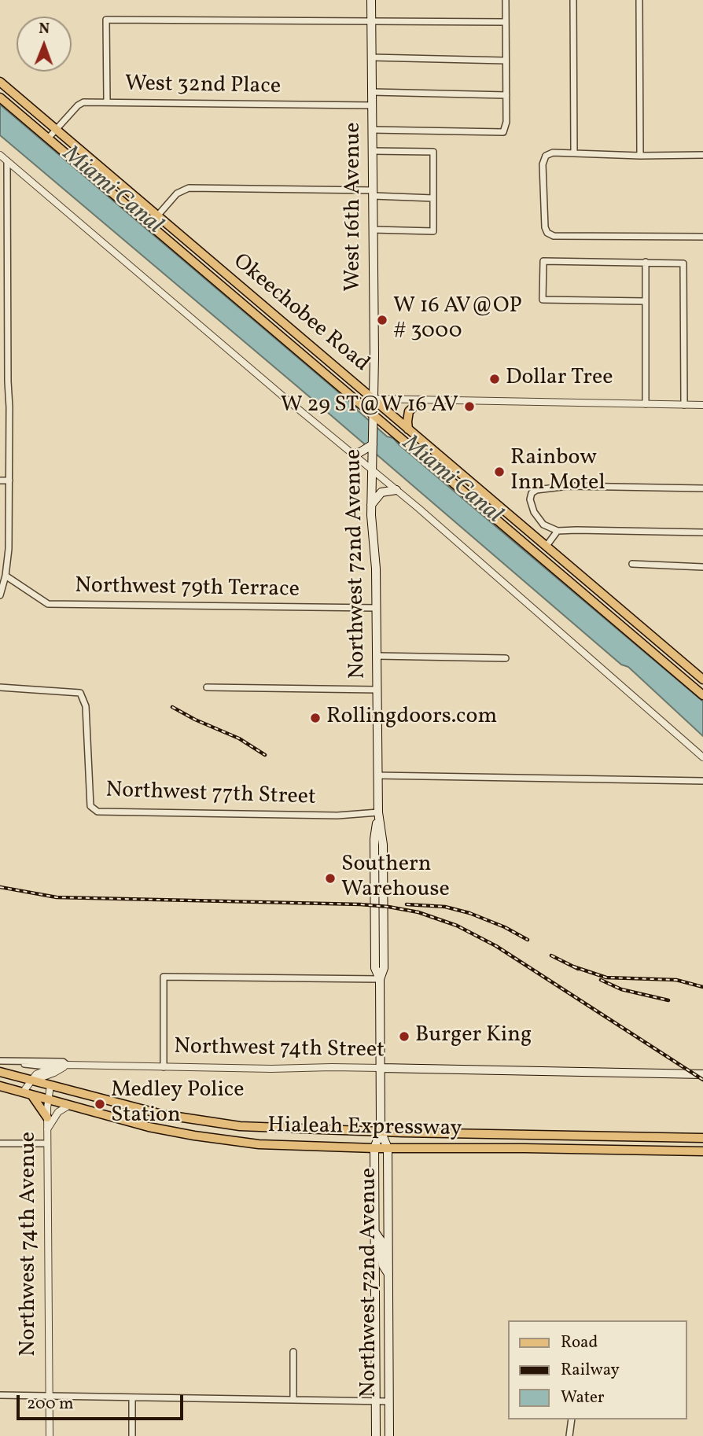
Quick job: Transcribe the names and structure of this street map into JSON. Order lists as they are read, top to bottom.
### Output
{
  "streets": {
    "main road": [
      "West 16th Avenue",
      "Okeechobee Road",
      "Northwest 72nd Avenue",
      "Northwest 74th Street",
      "Hialeah Expressway"
    ],
    "street": [
      "West 32nd Place",
      "Northwest 79th Terrace",
      "Northwest 77th Street",
      "Northwest 74th Avenue"
    ]
  },
  "crossings": [
    ["West 32nd Place", "West 16th Avenue"],
    ["West 32nd Place", "Okeechobee Road"],
    ["West 16th Avenue", "Okeechobee Road"],
    ["West 16th Avenue", "Northwest 72nd Avenue"],
    ["Okeechobee Road", "Northwest 72nd Avenue"],
    ["Northwest 72nd Avenue", "Northwest 79th Terrace"],
    ["Northwest 72nd Avenue", "Northwest 77th Street"],
    ["Northwest 72nd Avenue", "Northwest 74th Street"],
    ["Northwest 72nd Avenue", "Hialeah Expressway"],
    ["Hialeah Expressway", "Northwest 74th Avenue"]
  ],
  "water": ["Miami Canal"],
  "places": [
    "W 16 AV@OP # 3000",
    "Dollar Tree",
    "W 29 ST@W 16 AV",
    "Rainbow Inn Motel",
    "Rollingdoors.com",
    "Southern Warehouse",
    "Burger King",
    "Medley Police Station"
  ],
  "legend": ["Road", "Railway", "Water"],
  "scale_bar": "200 m",
  "north": "top"
}
